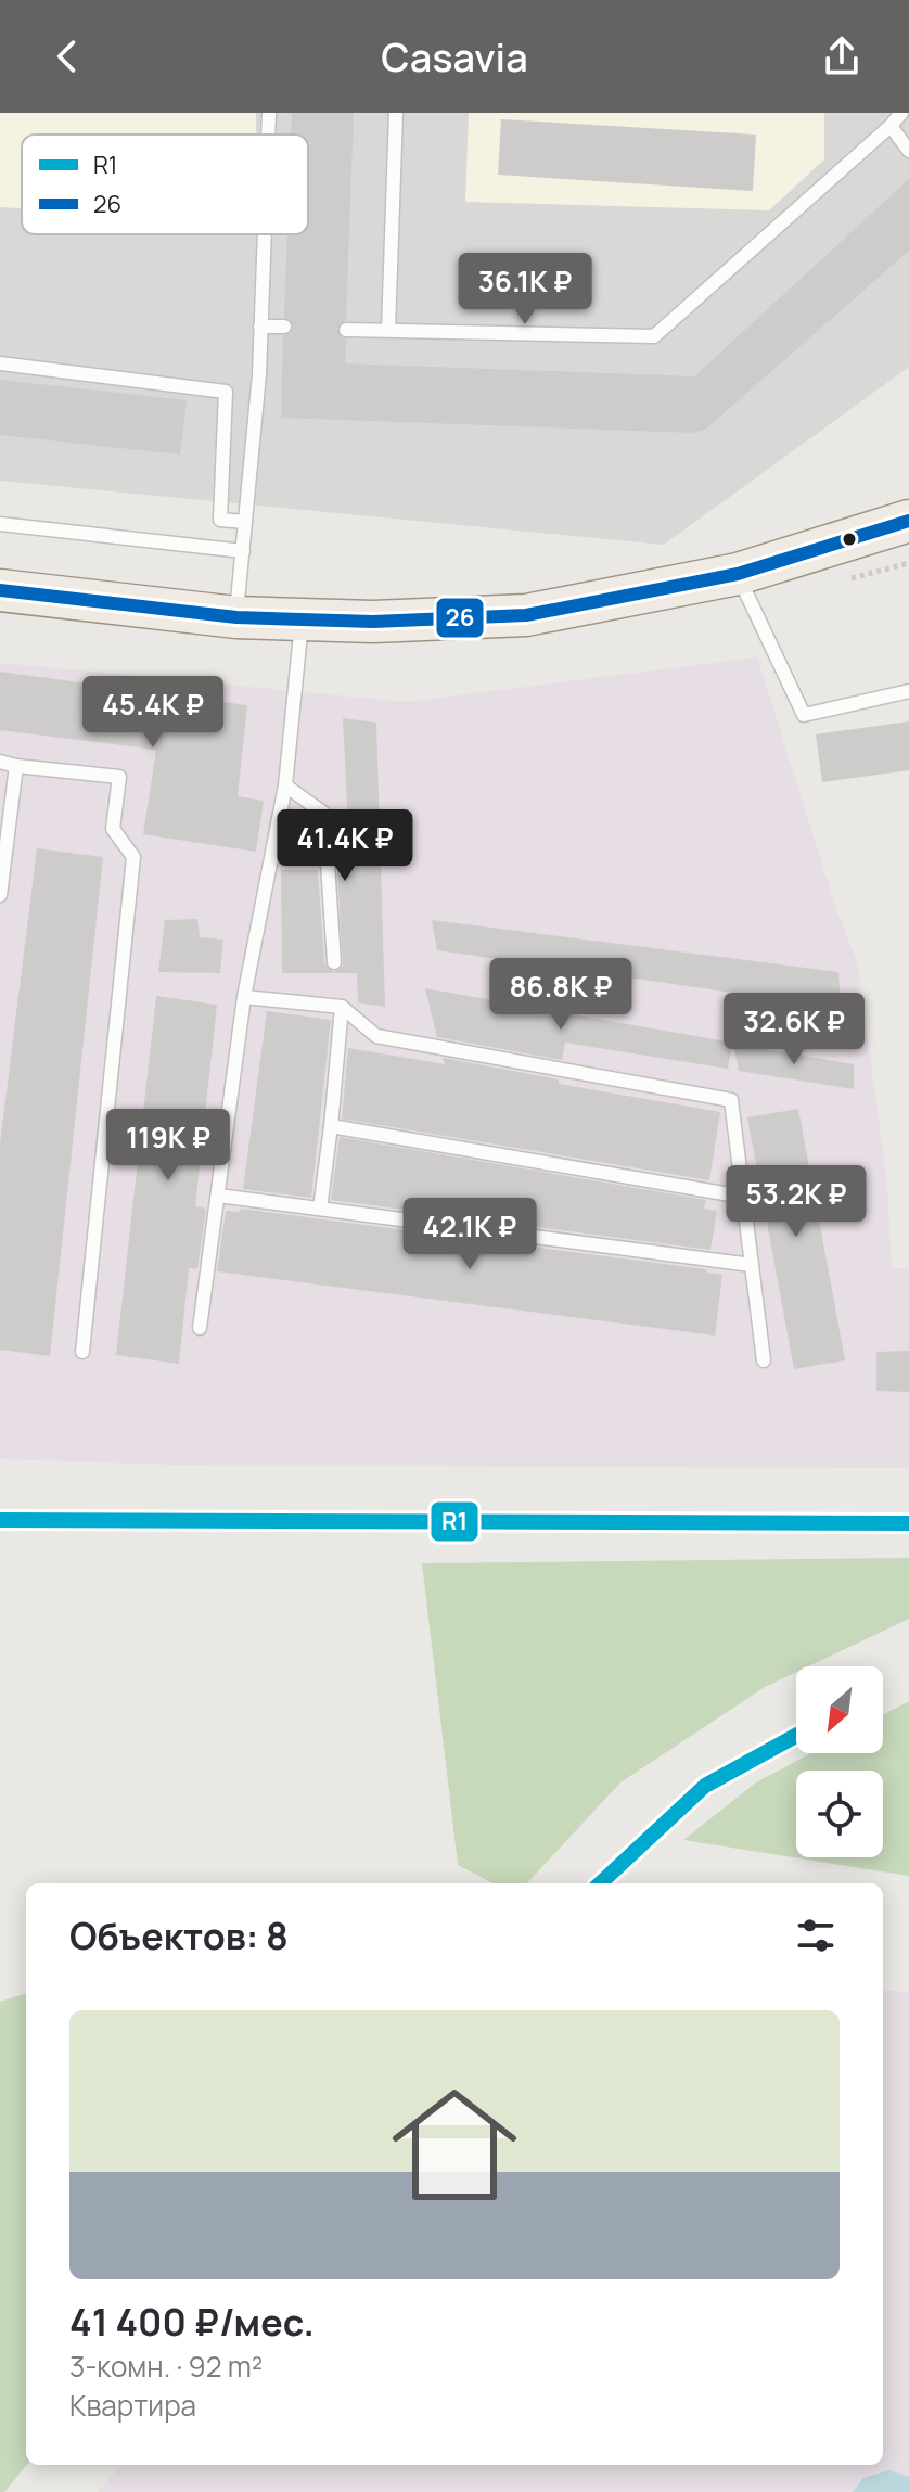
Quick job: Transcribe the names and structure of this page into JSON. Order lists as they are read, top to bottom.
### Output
{
  "lines": ["transit line 26", "transit line R1"],
  "legend": ["R1", "26"],
  "north": "bottom left",
  "page": {
    "header": "Casavia",
    "price": [
      "36.1K ₽",
      "45.4K ₽",
      "41.4K ₽",
      "86.8K ₽",
      "32.6K ₽",
      "119K ₽",
      "53.2K ₽",
      "42.1K ₽"
    ],
    "heading": "Объектов: 8",
    "list": [
      {
        "name": "41 400 ₽/мес.",
        "note": "3-комн. · 92 m² · Квартира"
      }
    ]
  }
}
